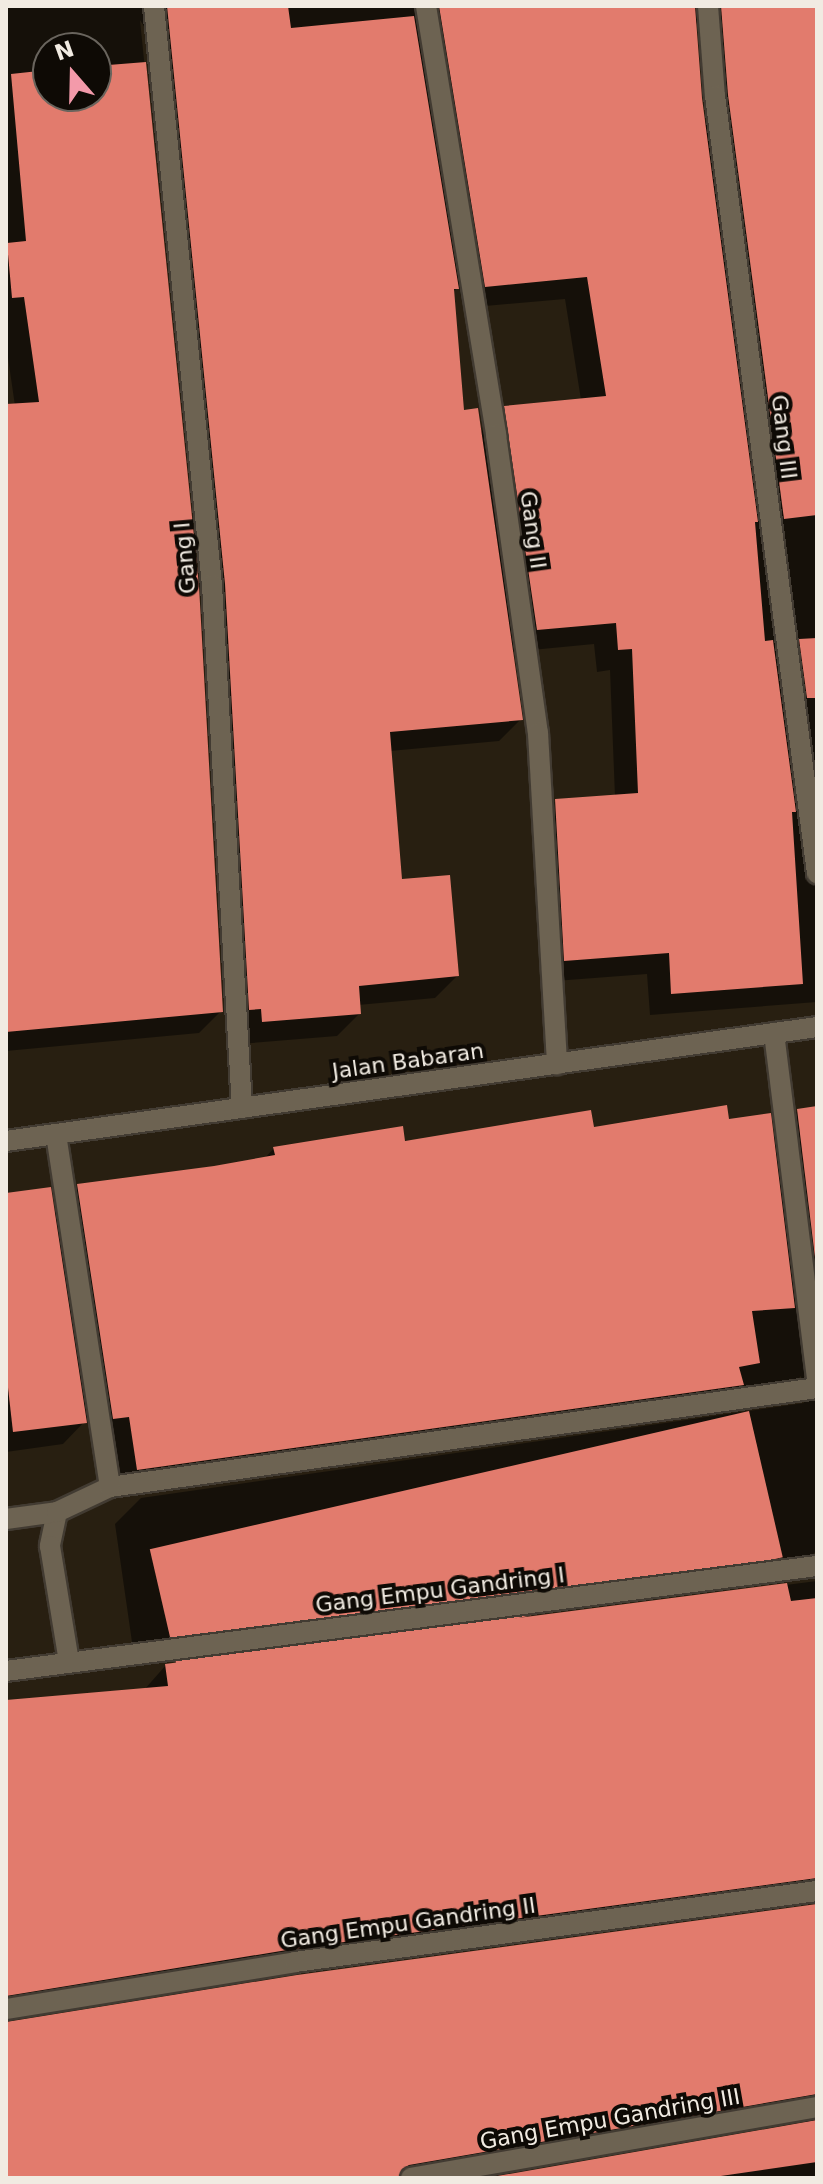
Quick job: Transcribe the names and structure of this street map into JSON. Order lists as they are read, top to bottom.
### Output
{
  "streets": {
    "street": [
      "Gang III",
      "Gang II",
      "Gang I",
      "Jalan Babaran",
      "Gang Empu Gandring I",
      "Gang Empu Gandring II",
      "Gang Empu Gandring III"
    ]
  },
  "crossings": [
    ["Gang II", "Jalan Babaran"],
    ["Gang I", "Jalan Babaran"]
  ],
  "north": "top"
}
